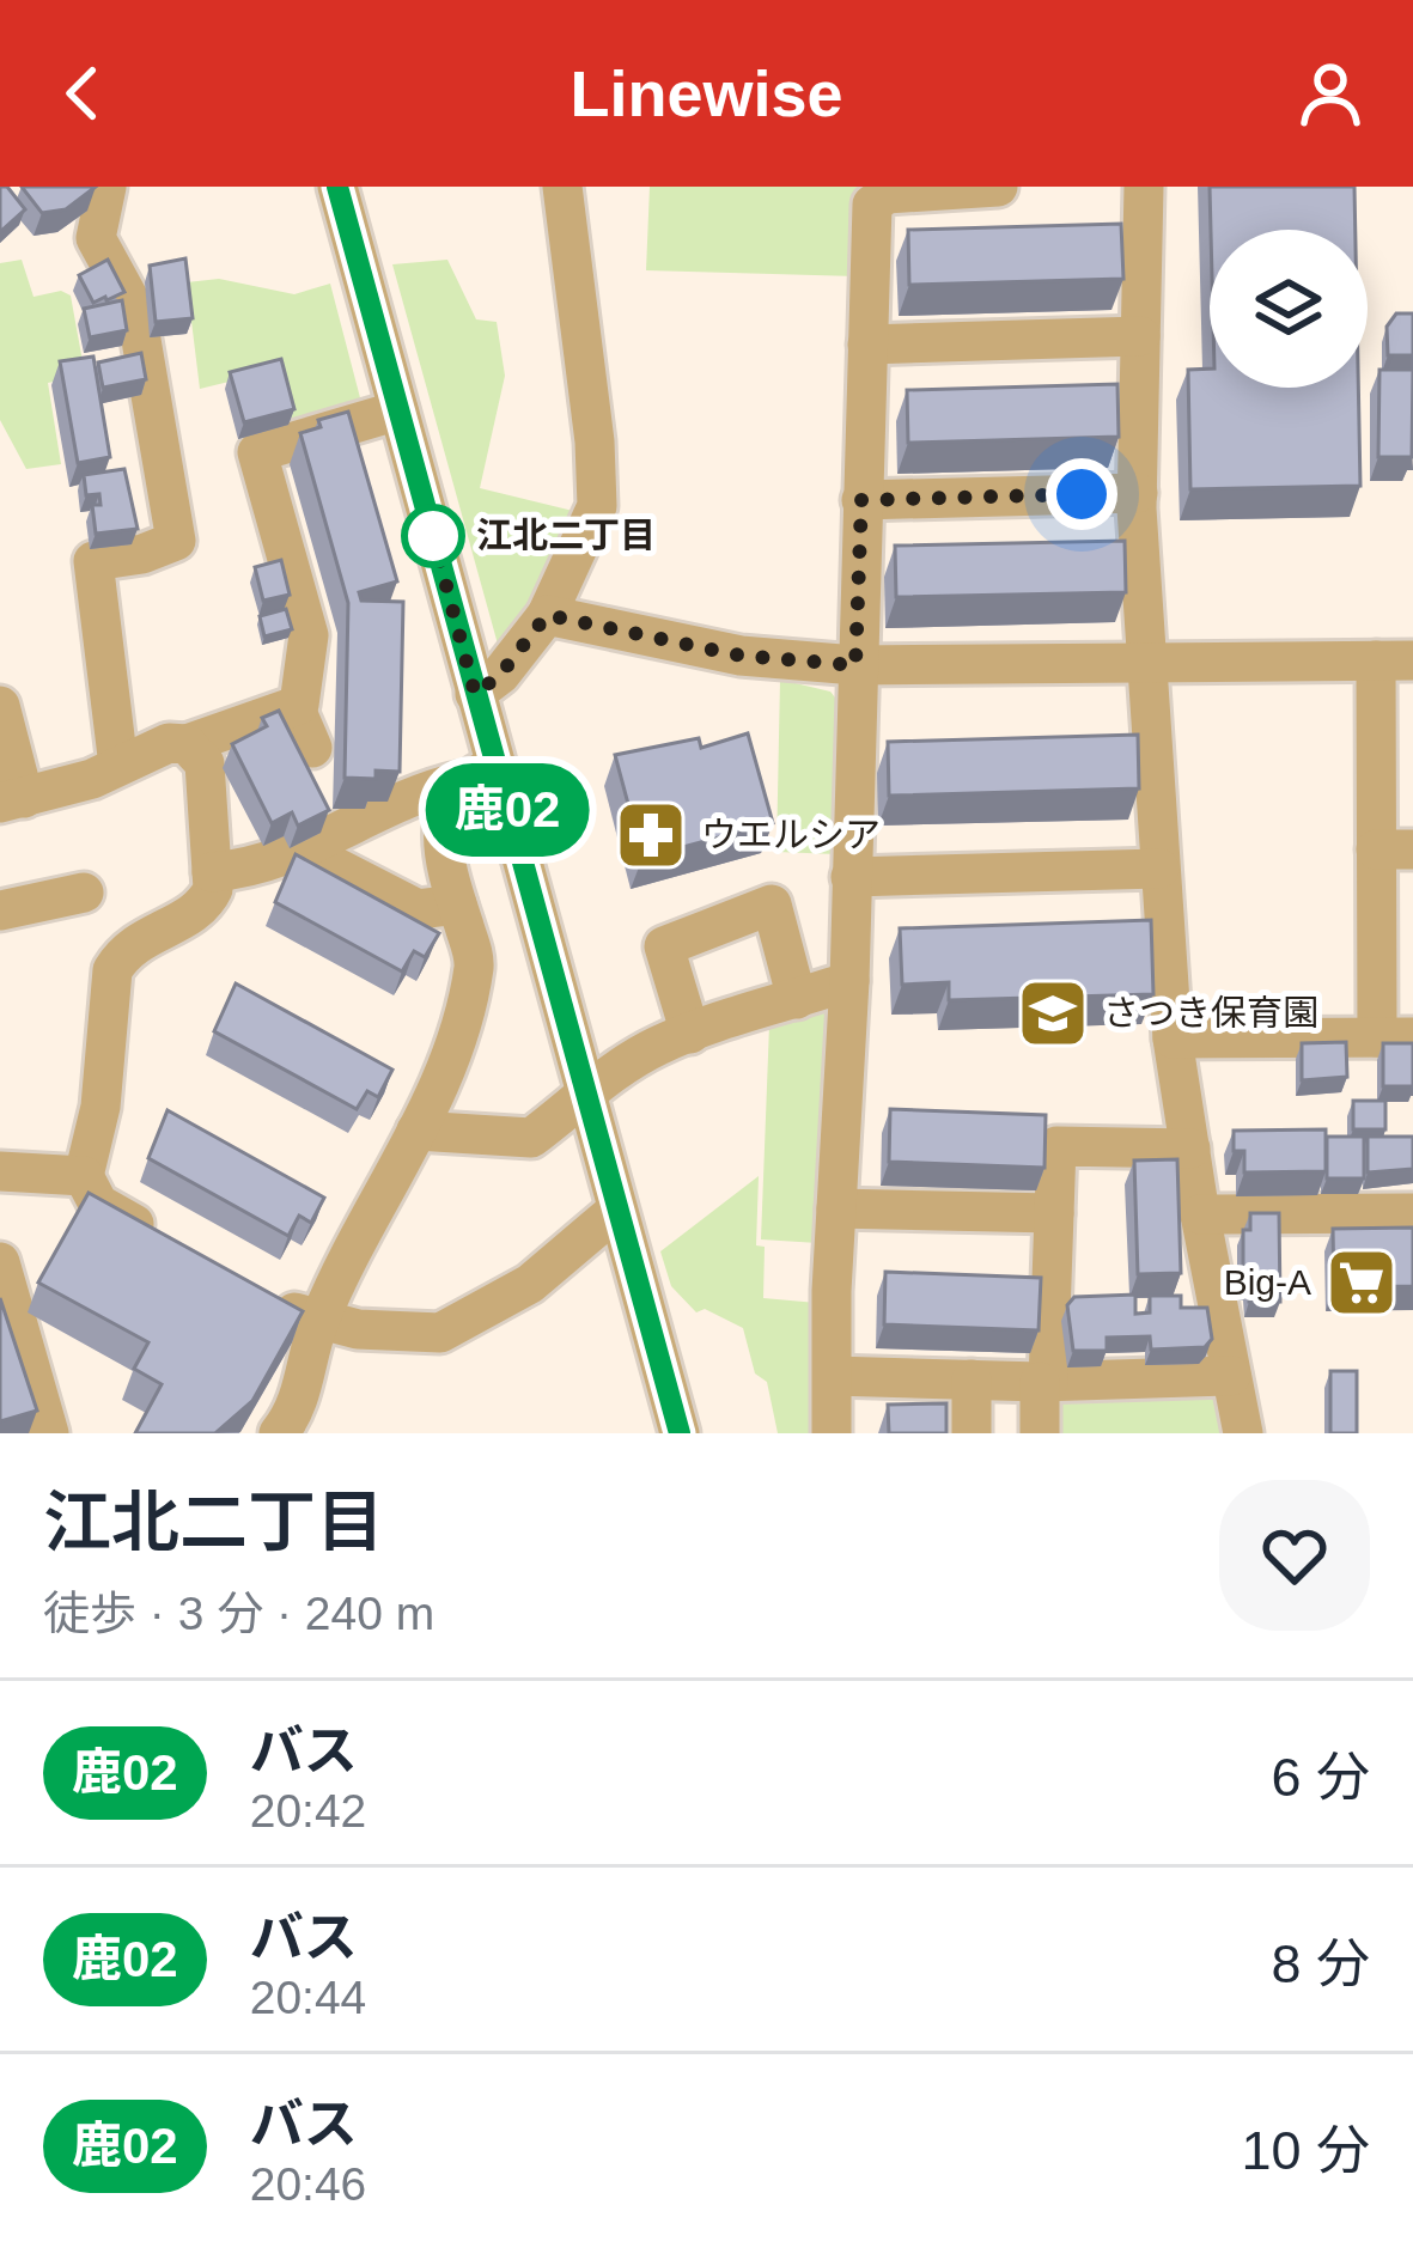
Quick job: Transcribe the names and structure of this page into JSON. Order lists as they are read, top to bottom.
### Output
{
  "places": {
    "other": ["江北二丁目"],
    "pharmacy": ["ウエルシア"],
    "school or university": ["さつき保育園"],
    "supermarket": ["Big-A"]
  },
  "lines": ["bus line 鹿02"],
  "page": {
    "header": "Linewise",
    "on_map": "鹿02",
    "heading": ["江北二丁目", "徒歩 · 3 分 · 240 m"],
    "list": [
      {
        "mark": "鹿02",
        "name": "バス",
        "note": "20:42",
        "value": "6 分"
      },
      {
        "mark": "鹿02",
        "name": "バス",
        "note": "20:44",
        "value": "8 分"
      },
      {
        "mark": "鹿02",
        "name": "バス",
        "note": "20:46",
        "value": "10 分"
      }
    ]
  }
}
